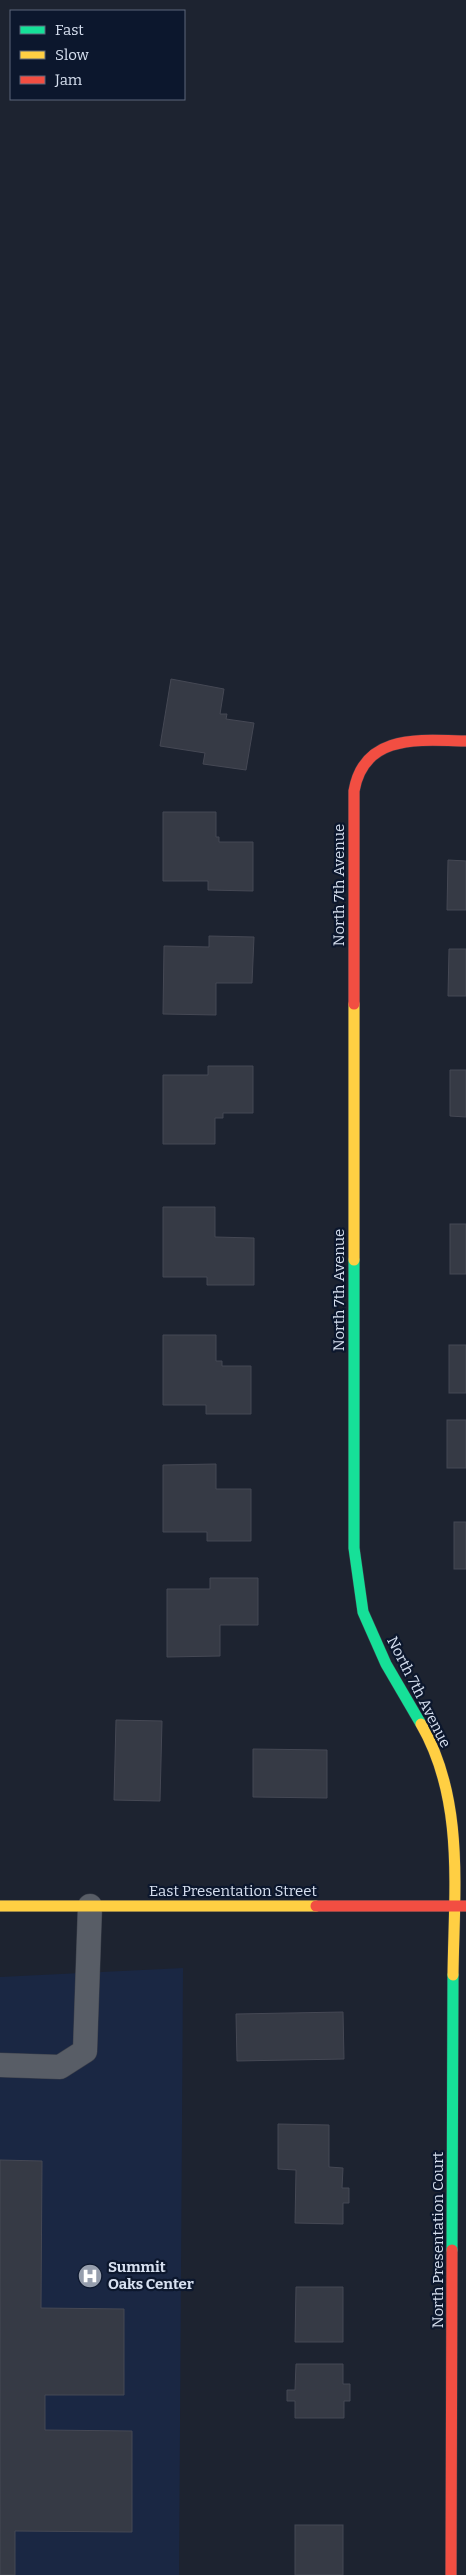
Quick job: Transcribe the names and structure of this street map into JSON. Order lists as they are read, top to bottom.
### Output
{
  "streets": {
    "street": ["North 7th Avenue", "East Presentation Street", "North Presentation Court"]
  },
  "crossings": [
    ["North 7th Avenue", "East Presentation Street"],
    ["North 7th Avenue", "North Presentation Court"],
    ["East Presentation Street", "North Presentation Court"]
  ],
  "places": {
    "hospital": ["Summit Oaks Center"]
  },
  "legend": ["Fast", "Slow", "Jam"]
}
